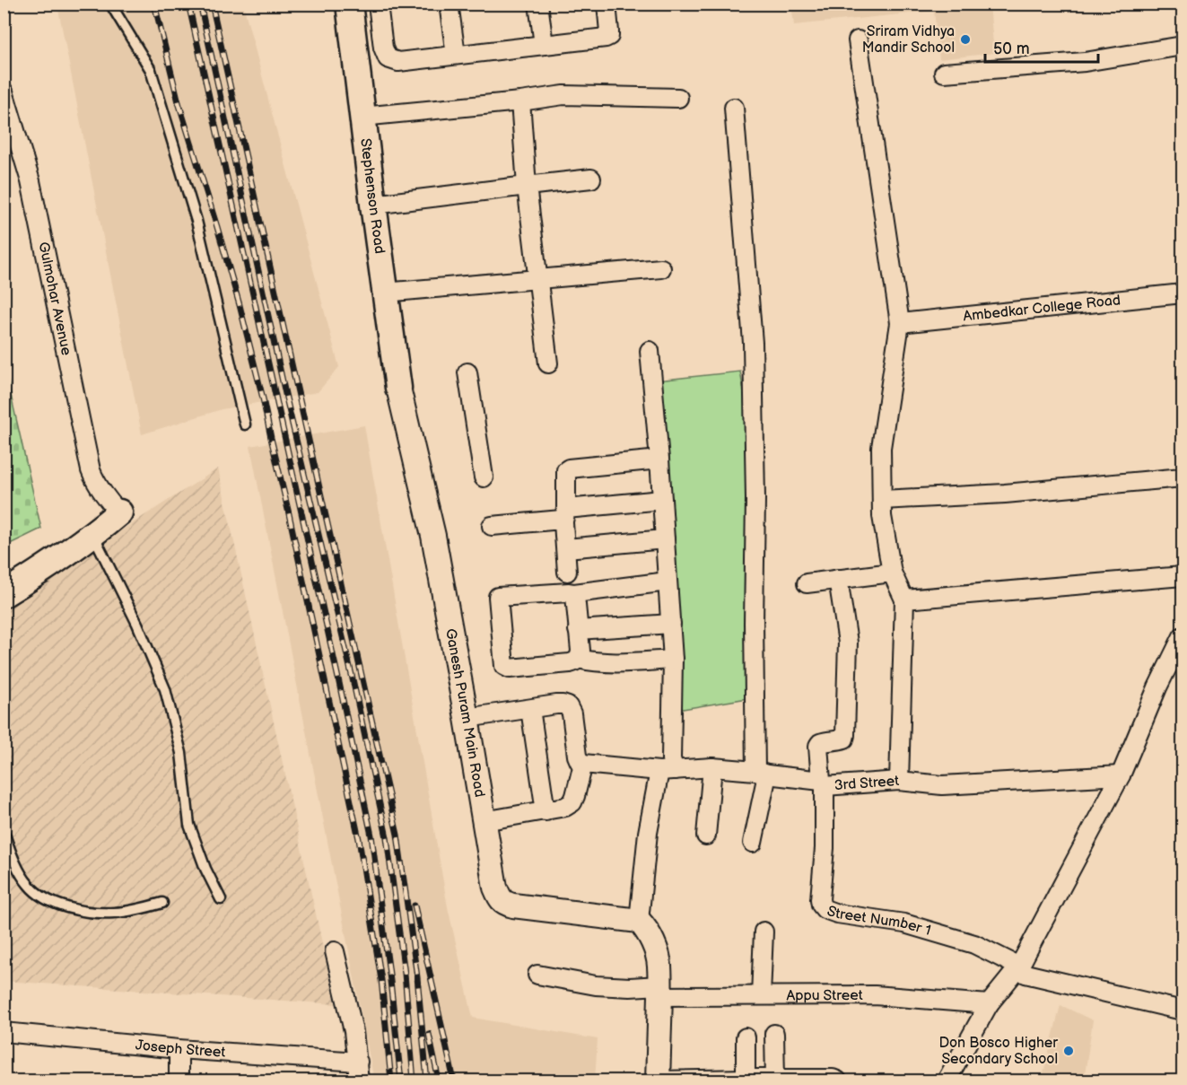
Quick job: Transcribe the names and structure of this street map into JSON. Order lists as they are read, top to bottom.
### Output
{
  "streets": {
    "main road": ["Stephenson Road"],
    "street": [
      "Gulmohar Avenue",
      "Ambedkar College Road",
      "Ganesh Puram Main Road",
      "3rd Street",
      "Street Number 1",
      "Appu Street",
      "Joseph Street"
    ]
  },
  "crossings": [
    ["Stephenson Road", "Ganesh Puram Main Road"],
    ["3rd Street", "Street Number 1"]
  ],
  "places": ["Sriram Vidhya Mandir School", "Don Bosco Higher Secondary School"],
  "scale_bar": "50 m"
}
